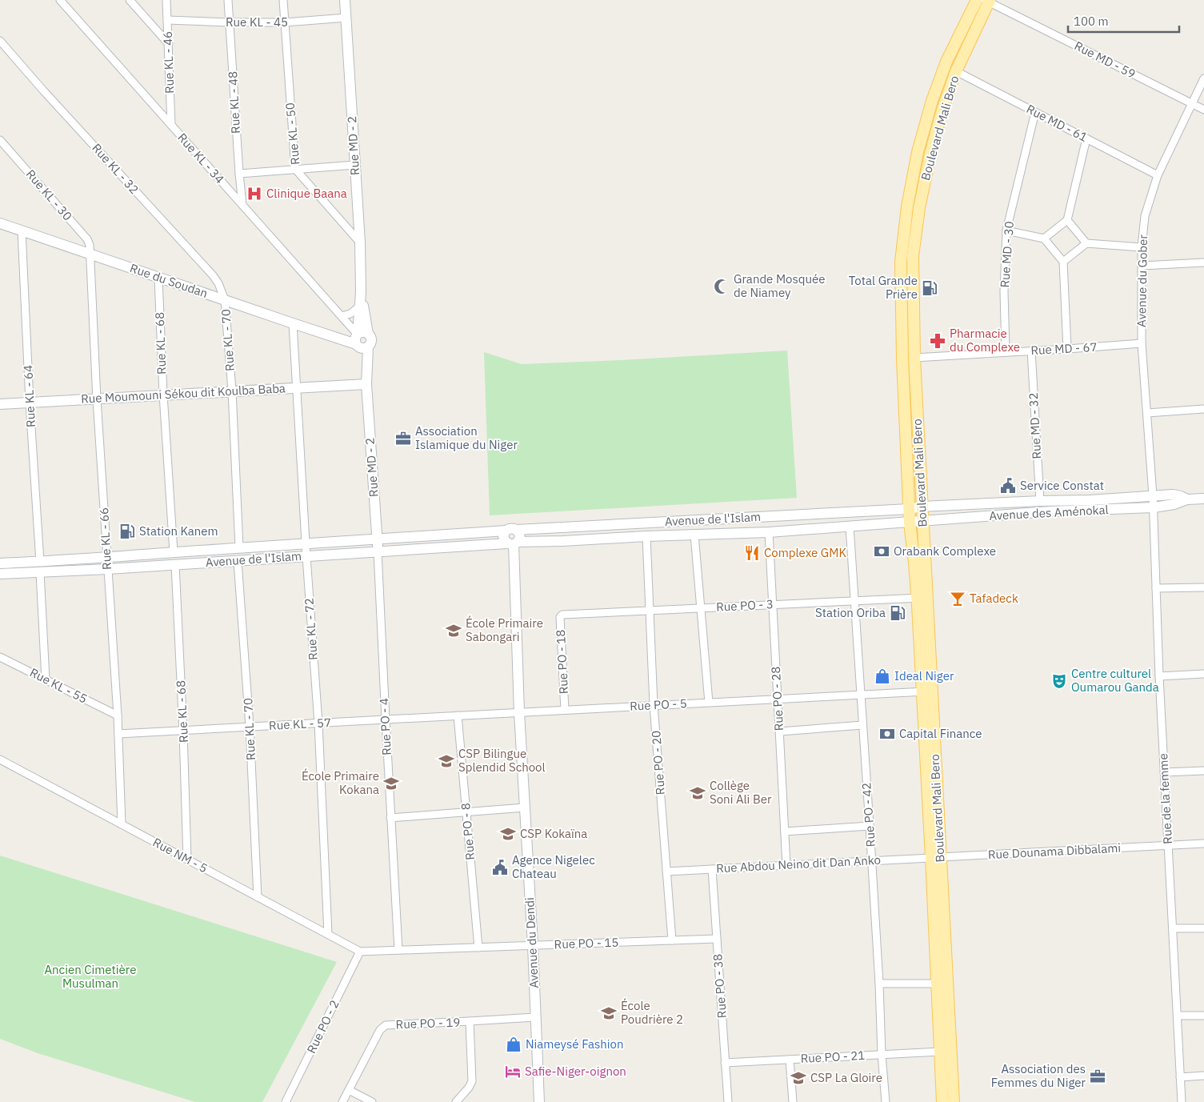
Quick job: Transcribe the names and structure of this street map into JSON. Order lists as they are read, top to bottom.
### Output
{
  "streets": {
    "main road": [
      "Boulevard Mali Bero",
      "Rue MD - 2",
      "Rue du Soudan",
      "Rue Moumouni Sékou dit Koulba Baba",
      "Avenue des Aménokal",
      "Avenue de l'Islam",
      "Avenue du Dendi"
    ],
    "street": [
      "Rue KL - 45",
      "Rue MD - 59",
      "Rue KL - 46",
      "Rue KL - 48",
      "Rue MD - 61",
      "Rue KL - 50",
      "Rue KL - 34",
      "Rue KL - 32",
      "Rue KL - 30",
      "Rue MD - 30",
      "Avenue du Gober",
      "Rue KL - 70",
      "Rue KL - 68",
      "Rue MD - 67",
      "Rue KL - 64",
      "Rue MD - 32",
      "Rue KL - 66",
      "Rue PO - 3",
      "Rue KL - 72",
      "Rue PO - 18",
      "Rue KL - 55",
      "Rue PO - 28",
      "Rue PO - 5",
      "Rue KL - 57",
      "Rue PO - 4",
      "Rue PO - 20",
      "Rue de la femme",
      "Rue PO - 42",
      "Rue PO - 8",
      "Rue Dounama Dibbalami",
      "Rue NM - 5",
      "Rue Abdou Neino dit Dan Anko",
      "Rue PO - 15",
      "Rue PO - 38",
      "Rue PO - 19",
      "Rue PO - 2",
      "Rue PO - 21"
    ]
  },
  "crossings": [
    ["Rue KL - 45", "Rue KL - 46"],
    ["Rue KL - 45", "Rue KL - 48"],
    ["Rue KL - 45", "Rue KL - 50"],
    ["Rue KL - 45", "Rue MD - 2"],
    ["Rue MD - 59", "Boulevard Mali Bero"],
    ["Rue MD - 59", "Avenue du Gober"],
    ["Rue KL - 46", "Rue KL - 34"],
    ["Rue KL - 48", "Rue KL - 34"],
    ["Rue MD - 61", "Boulevard Mali Bero"],
    ["Rue MD - 61", "Rue MD - 30"],
    ["Rue MD - 61", "Avenue du Gober"],
    ["Boulevard Mali Bero", "Rue MD - 67"],
    ["Boulevard Mali Bero", "Avenue des Aménokal"],
    ["Boulevard Mali Bero", "Avenue de l'Islam"],
    ["Boulevard Mali Bero", "Rue PO - 3"],
    ["Boulevard Mali Bero", "Rue PO - 5"],
    ["Boulevard Mali Bero", "Rue Dounama Dibbalami"],
    ["Boulevard Mali Bero", "Rue Abdou Neino dit Dan Anko"],
    ["Boulevard Mali Bero", "Rue PO - 21"],
    ["Rue KL - 50", "Rue MD - 2"],
    ["Rue MD - 2", "Rue KL - 34"],
    ["Rue MD - 2", "Rue du Soudan"],
    ["Rue MD - 2", "Rue Moumouni Sékou dit Koulba Baba"],
    ["Rue MD - 2", "Avenue de l'Islam"],
    ["Rue MD - 2", "Rue PO - 4"],
    ["Rue KL - 34", "Rue du Soudan"],
    ["Rue KL - 32", "Rue du Soudan"],
    ["Rue KL - 32", "Rue KL - 70"],
    ["Rue KL - 30", "Rue du Soudan"],
    ["Rue KL - 30", "Rue KL - 66"],
    ["Rue MD - 30", "Rue MD - 67"],
    ["Rue du Soudan", "Rue KL - 70"],
    ["Rue du Soudan", "Rue KL - 68"],
    ["Rue du Soudan", "Rue KL - 64"],
    ["Rue du Soudan", "Rue KL - 66"],
    ["Rue du Soudan", "Rue KL - 72"],
    ["Avenue du Gober", "Rue MD - 67"],
    ["Avenue du Gober", "Avenue des Aménokal"],
    ["Avenue du Gober", "Rue de la femme"],
    ["Rue KL - 70", "Rue Moumouni Sékou dit Koulba Baba"],
    ["Rue KL - 70", "Avenue de l'Islam"],
    ["Rue KL - 70", "Rue KL - 57"],
    ["Rue KL - 70", "Rue NM - 5"],
    ["Rue KL - 68", "Rue Moumouni Sékou dit Koulba Baba"],
    ["Rue KL - 68", "Avenue de l'Islam"],
    ["Rue KL - 68", "Rue KL - 57"],
    ["Rue KL - 68", "Rue NM - 5"],
    ["Rue MD - 67", "Rue MD - 32"],
    ["Rue Moumouni Sékou dit Koulba Baba", "Rue KL - 64"],
    ["Rue Moumouni Sékou dit Koulba Baba", "Rue KL - 66"],
    ["Rue Moumouni Sékou dit Koulba Baba", "Rue KL - 72"],
    ["Rue KL - 64", "Avenue de l'Islam"],
    ["Rue MD - 32", "Avenue des Aménokal"],
    ["Avenue des Aménokal", "Avenue de l'Islam"],
    ["Avenue des Aménokal", "Rue de la femme"],
    ["Avenue de l'Islam", "Rue KL - 66"],
    ["Avenue de l'Islam", "Rue KL - 72"],
    ["Avenue de l'Islam", "Rue PO - 28"],
    ["Avenue de l'Islam", "Rue PO - 4"],
    ["Avenue de l'Islam", "Rue PO - 20"],
    ["Avenue de l'Islam", "Rue PO - 42"],
    ["Avenue de l'Islam", "Avenue du Dendi"],
    ["Rue KL - 66", "Rue KL - 55"],
    ["Rue KL - 66", "Rue KL - 57"],
    ["Rue KL - 66", "Rue NM - 5"],
    ["Rue PO - 3", "Rue PO - 18"],
    ["Rue PO - 3", "Rue PO - 28"],
    ["Rue PO - 3", "Rue PO - 20"],
    ["Rue PO - 3", "Rue PO - 42"],
    ["Rue KL - 72", "Rue KL - 57"],
    ["Rue KL - 72", "Rue NM - 5"],
    ["Rue PO - 18", "Rue PO - 5"],
    ["Rue PO - 28", "Rue PO - 5"],
    ["Rue PO - 28", "Rue Abdou Neino dit Dan Anko"],
    ["Rue PO - 5", "Rue KL - 57"],
    ["Rue PO - 5", "Rue PO - 4"],
    ["Rue PO - 5", "Rue PO - 20"],
    ["Rue PO - 5", "Rue PO - 42"],
    ["Rue PO - 5", "Rue PO - 8"],
    ["Rue PO - 5", "Avenue du Dendi"],
    ["Rue KL - 57", "Rue PO - 4"],
    ["Rue PO - 4", "Rue PO - 15"],
    ["Rue PO - 20", "Rue Abdou Neino dit Dan Anko"],
    ["Rue PO - 20", "Rue PO - 15"],
    ["Rue de la femme", "Rue Dounama Dibbalami"],
    ["Rue PO - 42", "Rue Abdou Neino dit Dan Anko"],
    ["Rue PO - 42", "Rue PO - 21"],
    ["Rue PO - 8", "Rue PO - 15"],
    ["Rue Dounama Dibbalami", "Rue Abdou Neino dit Dan Anko"],
    ["Rue NM - 5", "Rue PO - 15"],
    ["Rue NM - 5", "Rue PO - 2"],
    ["Rue Abdou Neino dit Dan Anko", "Rue PO - 38"],
    ["Avenue du Dendi", "Rue PO - 15"],
    ["Avenue du Dendi", "Rue PO - 19"],
    ["Rue PO - 15", "Rue PO - 38"],
    ["Rue PO - 15", "Rue PO - 2"],
    ["Rue PO - 38", "Rue PO - 21"]
  ],
  "parks": ["Ancien Cimetière Musulman"],
  "places": {
    "hospital": ["Clinique Baana"],
    "mosque": ["Grande Mosquée de Niamey"],
    "fuel station": ["Total Grande Prière", "Station Kanem", "Station Oriba"],
    "pharmacy": ["Pharmacie du Complexe"],
    "office": ["Association Islamique du Niger", "Association des Femmes du Niger"],
    "public building": ["Service Constat", "Agence Nigelec Chateau"],
    "bank": ["Orabank Complexe", "Capital Finance"],
    "restaurant": ["Complexe GMK"],
    "bar": ["Tafadeck"],
    "school or university": [
      "École Primaire Sabongari",
      "CSP Bilingue Splendid School",
      "École Primaire Kokana",
      "Collège Soni Ali Ber",
      "CSP Kokaïna",
      "École Poudrière 2",
      "CSP La Gloire"
    ],
    "shop": ["Ideal Niger", "Niameysé Fashion"],
    "theatre": ["Centre culturel Oumarou Ganda"],
    "hotel": ["Safie-Niger-oignon"]
  },
  "scale_bar": "100 m"
}
